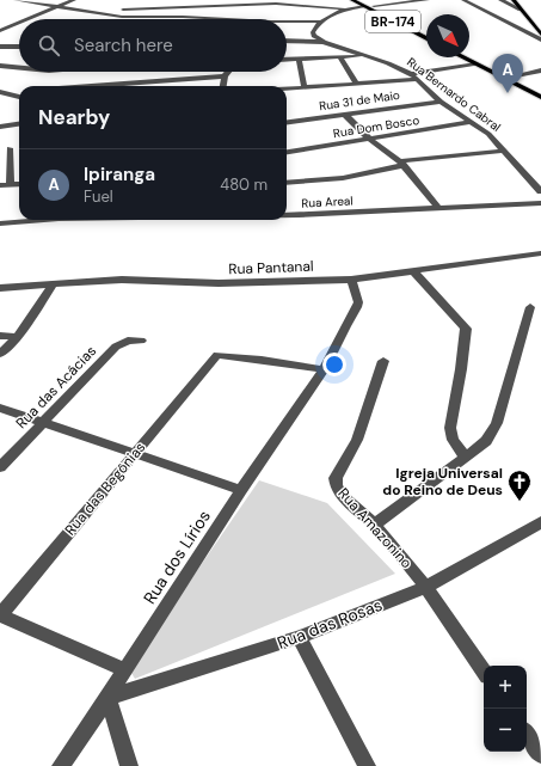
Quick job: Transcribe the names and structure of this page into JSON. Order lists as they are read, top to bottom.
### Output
{
  "streets": {
    "main road": ["BR-174"],
    "street": [
      "Rua Bernardo Cabral",
      "Rua 31 de Maio",
      "Rua Dom Bosco",
      "Rua Areal",
      "Rua Pantanal",
      "Rua das Acácias",
      "Rua das Begônias",
      "Rua Amazonino",
      "Rua dos Lírios",
      "Rua das Rosas"
    ]
  },
  "crossings": [
    ["Rua Bernardo Cabral", "Rua 31 de Maio"],
    ["Rua Bernardo Cabral", "Rua Dom Bosco"],
    ["Rua Pantanal", "Rua dos Lírios"],
    ["Rua das Begônias", "Rua dos Lírios"],
    ["Rua Amazonino", "Rua das Rosas"],
    ["Rua dos Lírios", "Rua das Rosas"]
  ],
  "places": {
    "church": ["Igreja Universal do Reino de Deus"]
  },
  "north": "bottom right",
  "page": {
    "search": "Search here",
    "pins": "A",
    "heading": "Nearby",
    "list": [
      {
        "mark": "A",
        "name": "Ipiranga",
        "note": "Fuel",
        "value": "480 m"
      }
    ],
    "map_buttons": ["+", "−"]
  }
}
